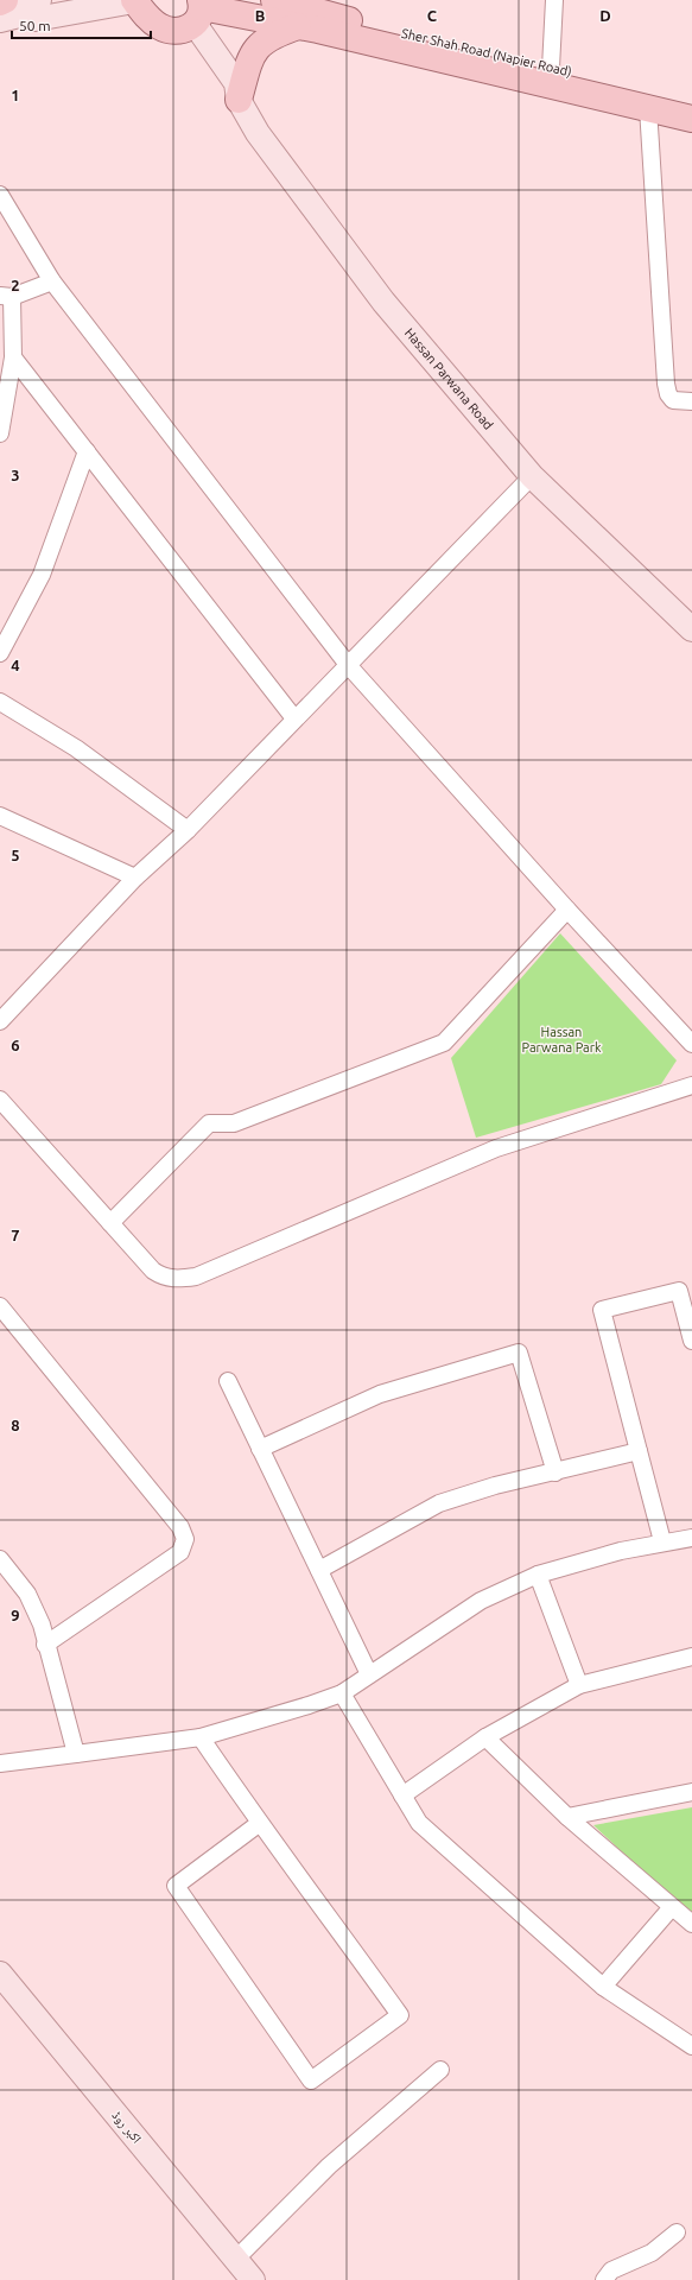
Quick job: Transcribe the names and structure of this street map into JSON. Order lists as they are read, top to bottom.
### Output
{
  "streets": {
    "main road": ["Sher Shah Road (Napier Road)", "Hassan Parwana Road", "اکبر روڈ"]
  },
  "parks": ["Hassan Parwana Park"],
  "scale_bar": "50 m",
  "grid": {
    "columns": ["B", "C", "D"],
    "rows": [
      "1",
      "2",
      "3",
      "4",
      "5",
      "6",
      "7",
      "8",
      "9"
    ]
  }
}
